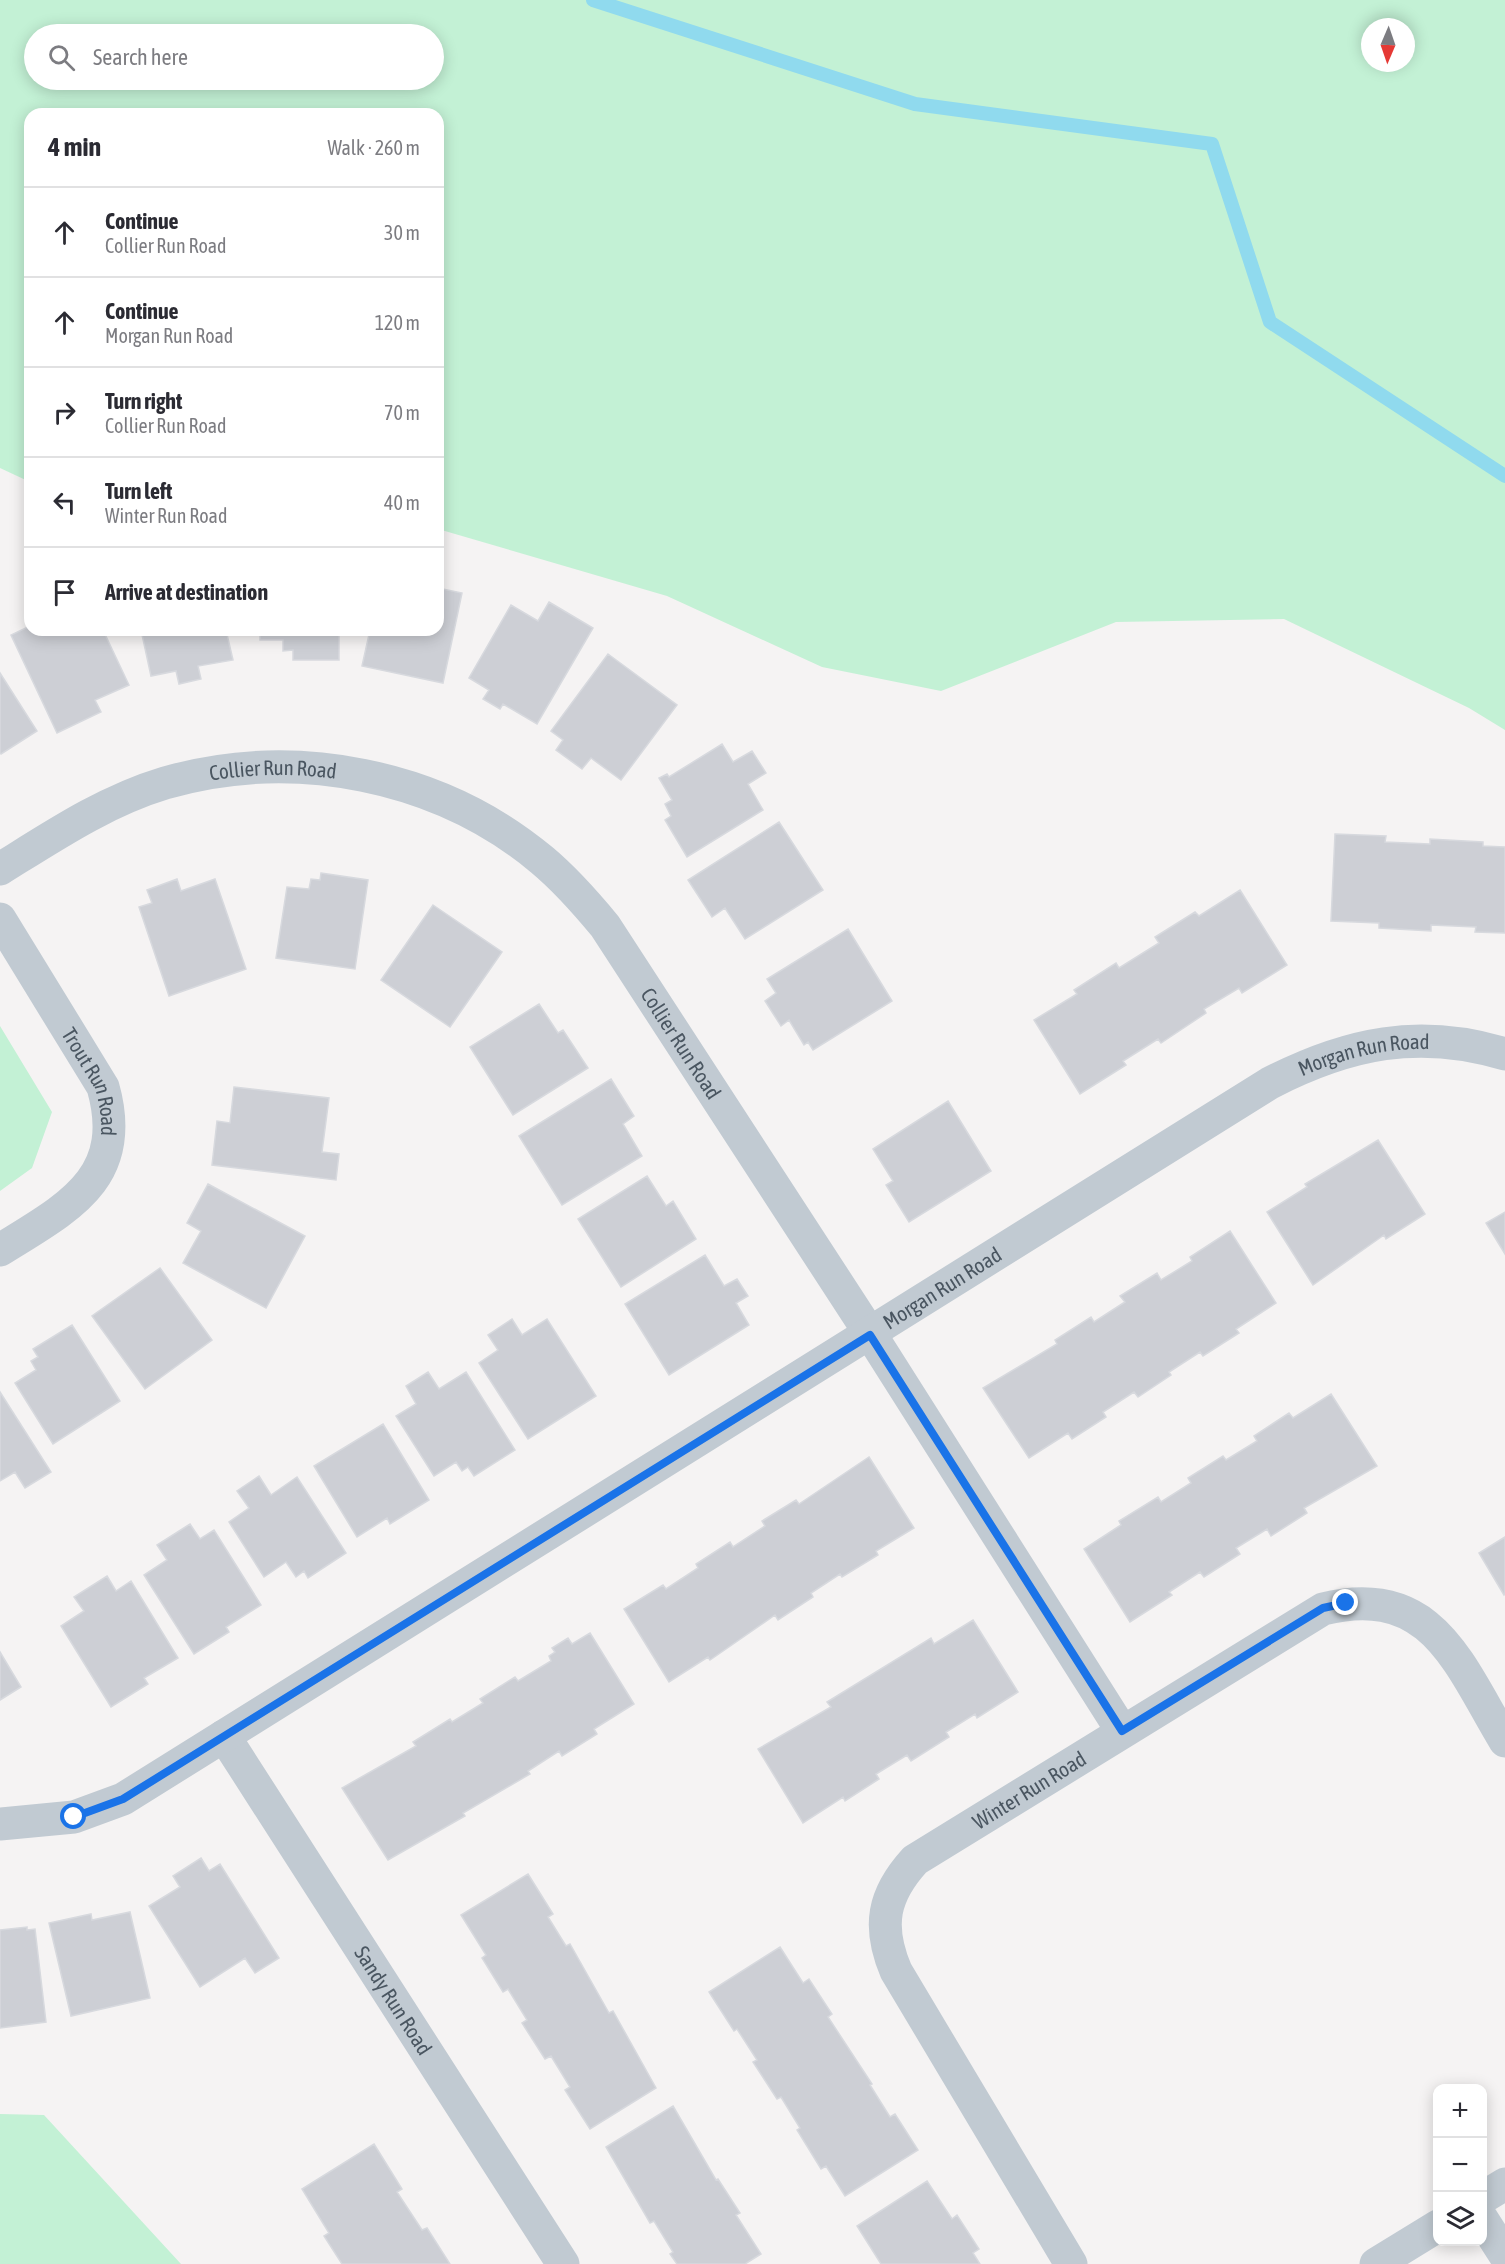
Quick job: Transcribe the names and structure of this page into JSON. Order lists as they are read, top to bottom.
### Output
{
  "streets": {
    "street": [
      "Collier Run Road",
      "Morgan Run Road",
      "Trout Run Road",
      "Winter Run Road",
      "Sandy Run Road"
    ]
  },
  "crossings": [
    ["Collier Run Road", "Morgan Run Road"],
    ["Collier Run Road", "Winter Run Road"],
    ["Morgan Run Road", "Sandy Run Road"]
  ],
  "north": "bottom",
  "page": {
    "search": "Search here",
    "heading": ["4 min", "Walk · 260 m"],
    "list": [
      ["Continue", "Collier Run Road", "30 m"],
      ["Continue", "Morgan Run Road", "120 m"],
      ["Turn right", "Collier Run Road", "70 m"],
      ["Turn left", "Winter Run Road", "40 m"],
      "Arrive at destination"
    ],
    "map_buttons": ["+", "−"]
  }
}
